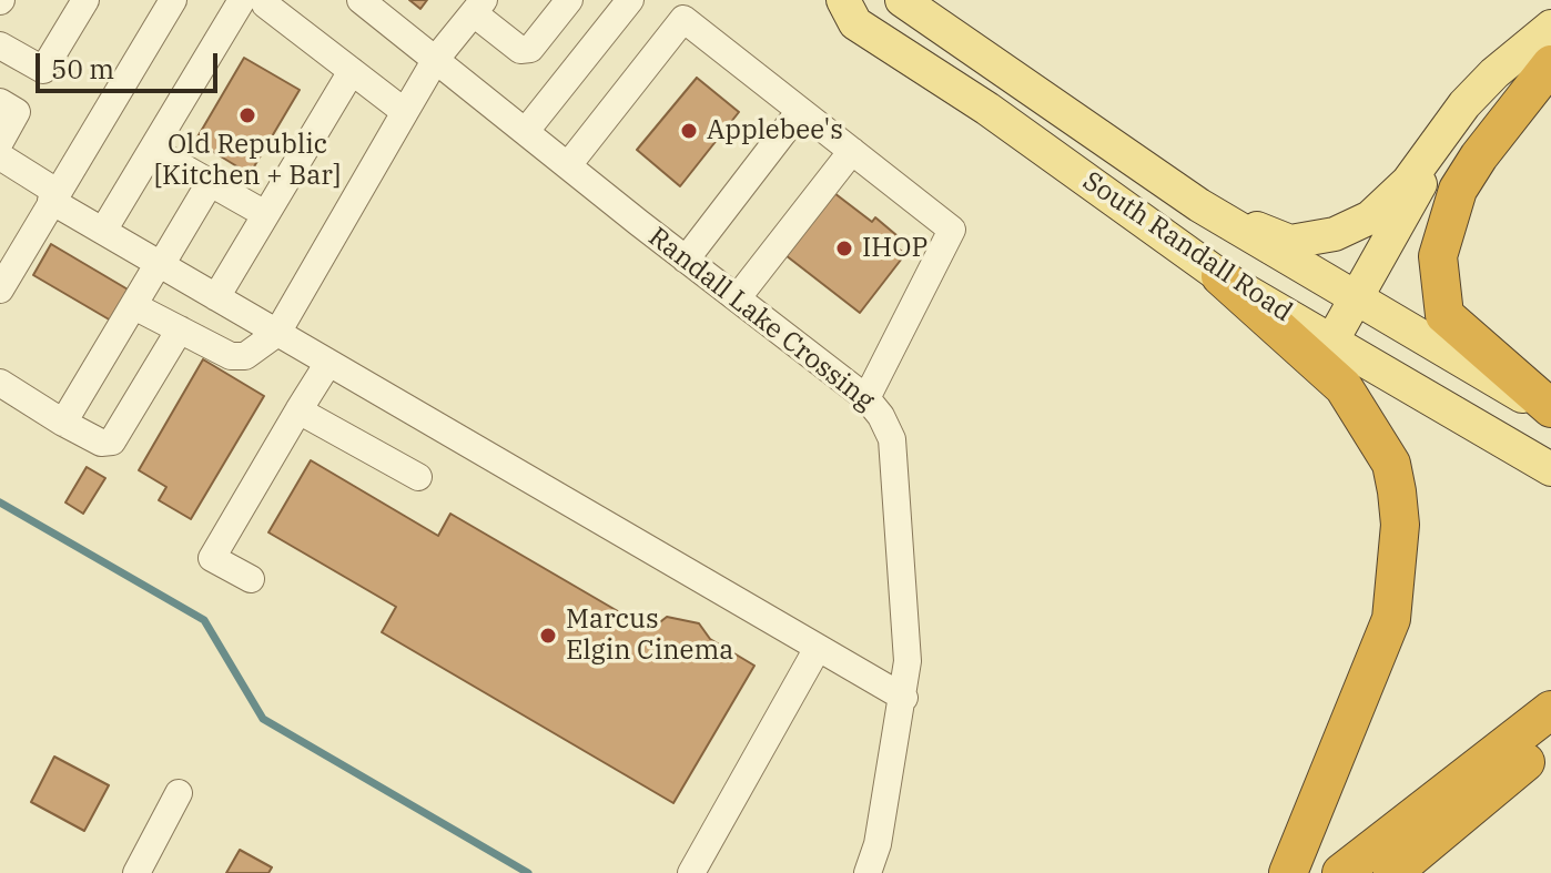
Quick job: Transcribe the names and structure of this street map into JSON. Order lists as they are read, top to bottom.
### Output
{
  "streets": {
    "main road": ["South Randall Road"],
    "street": ["Randall Lake Crossing"]
  },
  "places": [
    "Old Republic [Kitchen + Bar]",
    "Applebee's",
    "IHOP",
    "Marcus Elgin Cinema"
  ],
  "scale_bar": "50 m"
}
